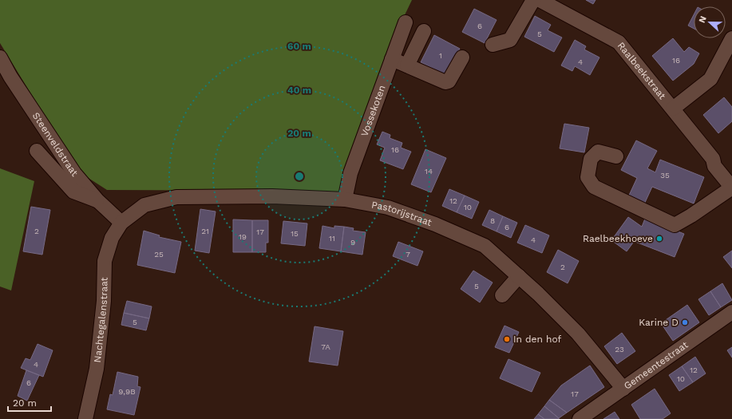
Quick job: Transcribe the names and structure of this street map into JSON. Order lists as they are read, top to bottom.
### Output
{
  "streets": {
    "street": [
      "Raalbeekstraat",
      "Vossekoten",
      "Steenveldstraat",
      "Pastorijstraat",
      "Nachtegalenstraat",
      "Gemeentestraat"
    ]
  },
  "crossings": [
    ["Vossekoten", "Pastorijstraat"],
    ["Steenveldstraat", "Pastorijstraat"],
    ["Steenveldstraat", "Nachtegalenstraat"],
    ["Pastorijstraat", "Nachtegalenstraat"],
    ["Pastorijstraat", "Gemeentestraat"]
  ],
  "places": ["Raelbeekhoeve", "Karine D", "In den hof"],
  "house_numbers": [
    "6",
    "5",
    "1",
    "16",
    "4",
    "16",
    "14",
    "35",
    "12",
    "10",
    "8",
    "6",
    "2",
    "21",
    "17",
    "15",
    "19",
    "11",
    "4",
    "9",
    "25",
    "7",
    "2",
    "5",
    "5",
    "7A",
    "23",
    "4",
    "12",
    "10",
    "6",
    "9,9B",
    "17"
  ],
  "scale_bar": "20 m",
  "north": "left",
  "rings": ["60 m", "40 m", "20 m"]
}
